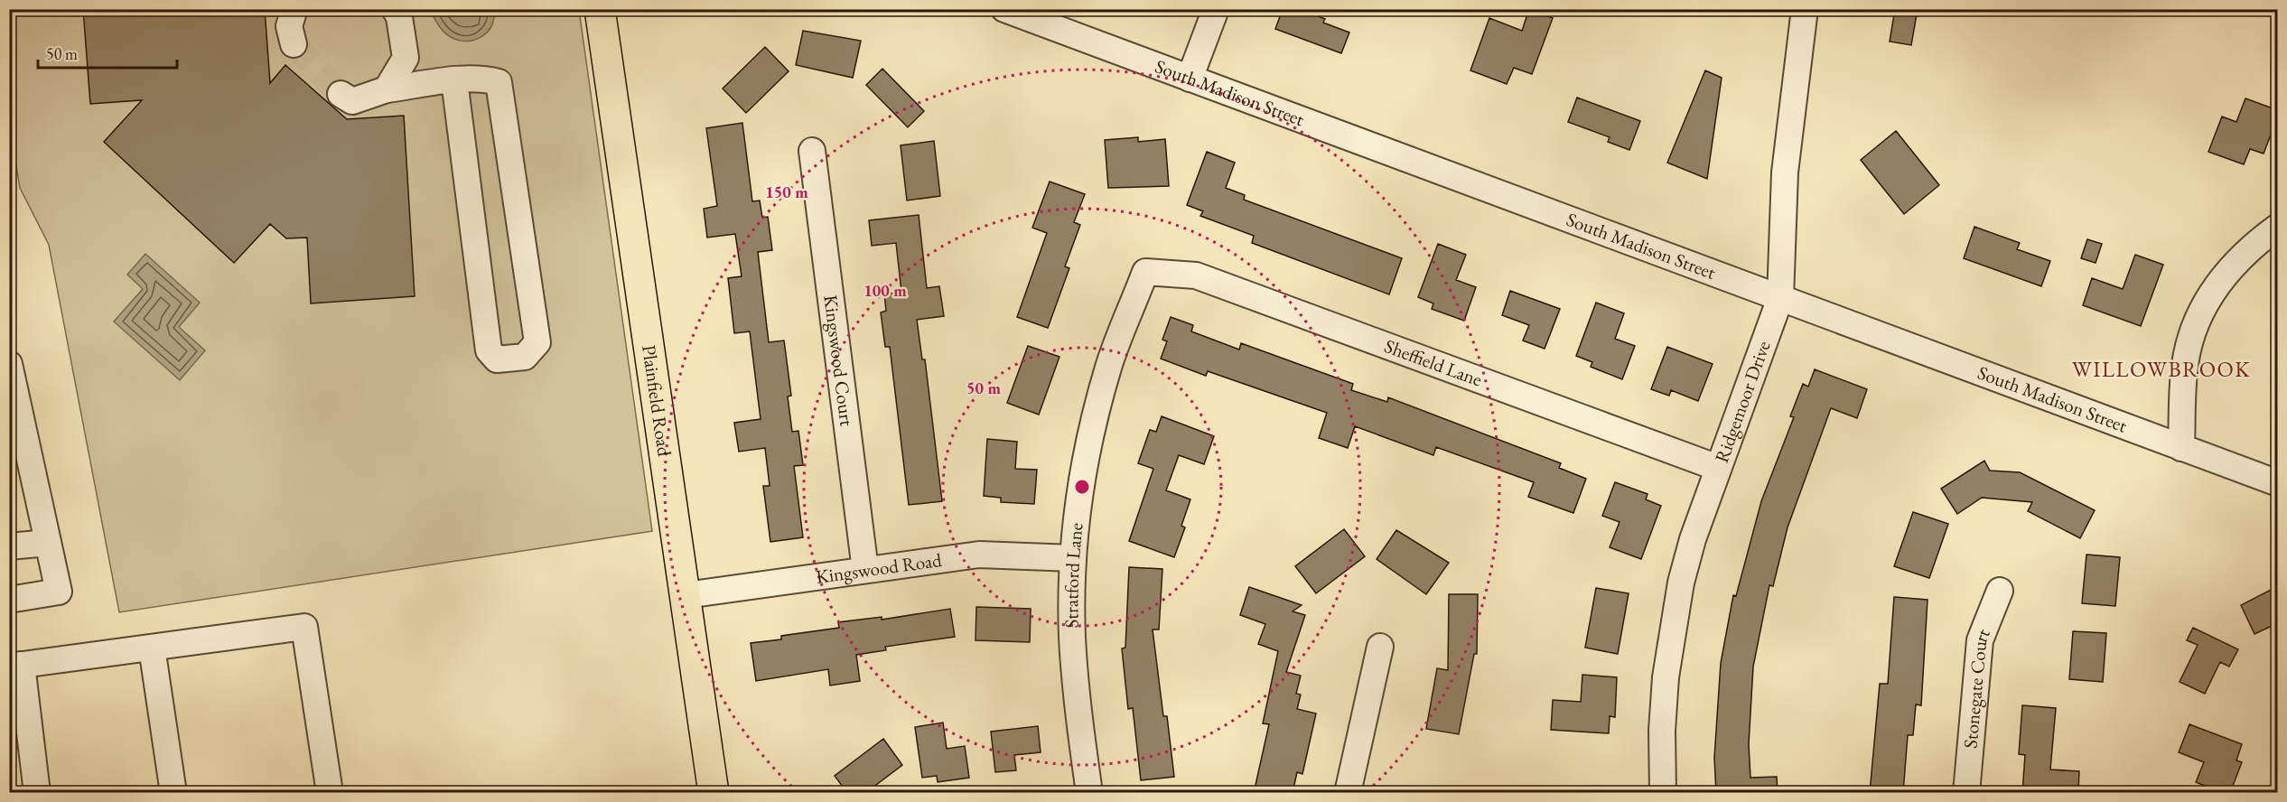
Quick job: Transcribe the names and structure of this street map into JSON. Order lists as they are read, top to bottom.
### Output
{
  "streets": {
    "main road": ["Plainfield Road"],
    "street": [
      "South Madison Street",
      "Kingswood Court",
      "Sheffield Lane",
      "Ridgemoor Drive",
      "Kingswood Road",
      "Stratford Lane",
      "Stonegate Court"
    ]
  },
  "crossings": [
    ["South Madison Street", "Ridgemoor Drive"],
    ["Kingswood Court", "Kingswood Road"],
    ["Sheffield Lane", "Ridgemoor Drive"],
    ["Sheffield Lane", "Stratford Lane"],
    ["Plainfield Road", "Kingswood Road"],
    ["Kingswood Road", "Stratford Lane"]
  ],
  "districts": ["WILLOWBROOK"],
  "scale_bar": "50 m",
  "rings": ["150 m", "100 m", "50 m"]
}
